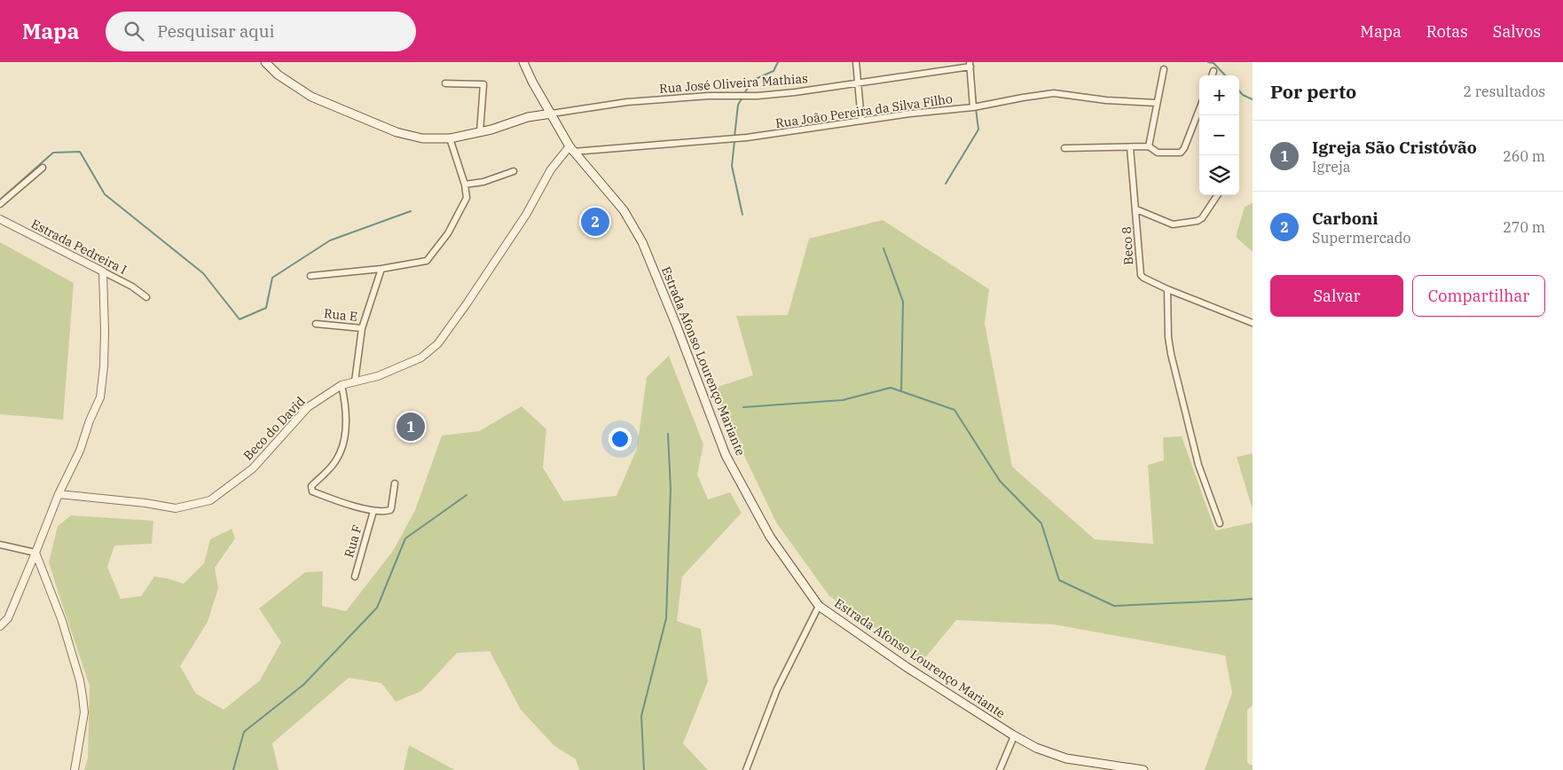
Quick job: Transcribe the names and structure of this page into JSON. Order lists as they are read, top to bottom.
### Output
{
  "streets": {
    "main road": ["Estrada Afonso Lourenço Mariante"],
    "street": [
      "Rua José Oliveira Mathias",
      "Rua João Pereira da Silva Filho",
      "Beco 8",
      "Estrada Pedreira I",
      "Rua E",
      "Beco do David",
      "Rua F"
    ]
  },
  "crossings": [
    ["Rua José Oliveira Mathias", "Estrada Afonso Lourenço Mariante"],
    ["Rua João Pereira da Silva Filho", "Estrada Afonso Lourenço Mariante"],
    ["Rua João Pereira da Silva Filho", "Beco do David"],
    ["Estrada Afonso Lourenço Mariante", "Beco do David"]
  ],
  "page": {
    "header": "Mapa",
    "search": "Pesquisar aqui",
    "nav": ["Mapa", "Rotas", "Salvos"],
    "heading": ["Por perto", "2 resultados"],
    "map_buttons": ["+", "−"],
    "list": [
      {
        "mark": "1",
        "name": "Igreja São Cristóvão",
        "note": "Igreja",
        "value": "260 m"
      },
      {
        "mark": "2",
        "name": "Carboni",
        "note": "Supermercado",
        "value": "270 m"
      }
    ],
    "pins": ["2", "1"],
    "buttons": ["Salvar", "Compartilhar"]
  }
}
